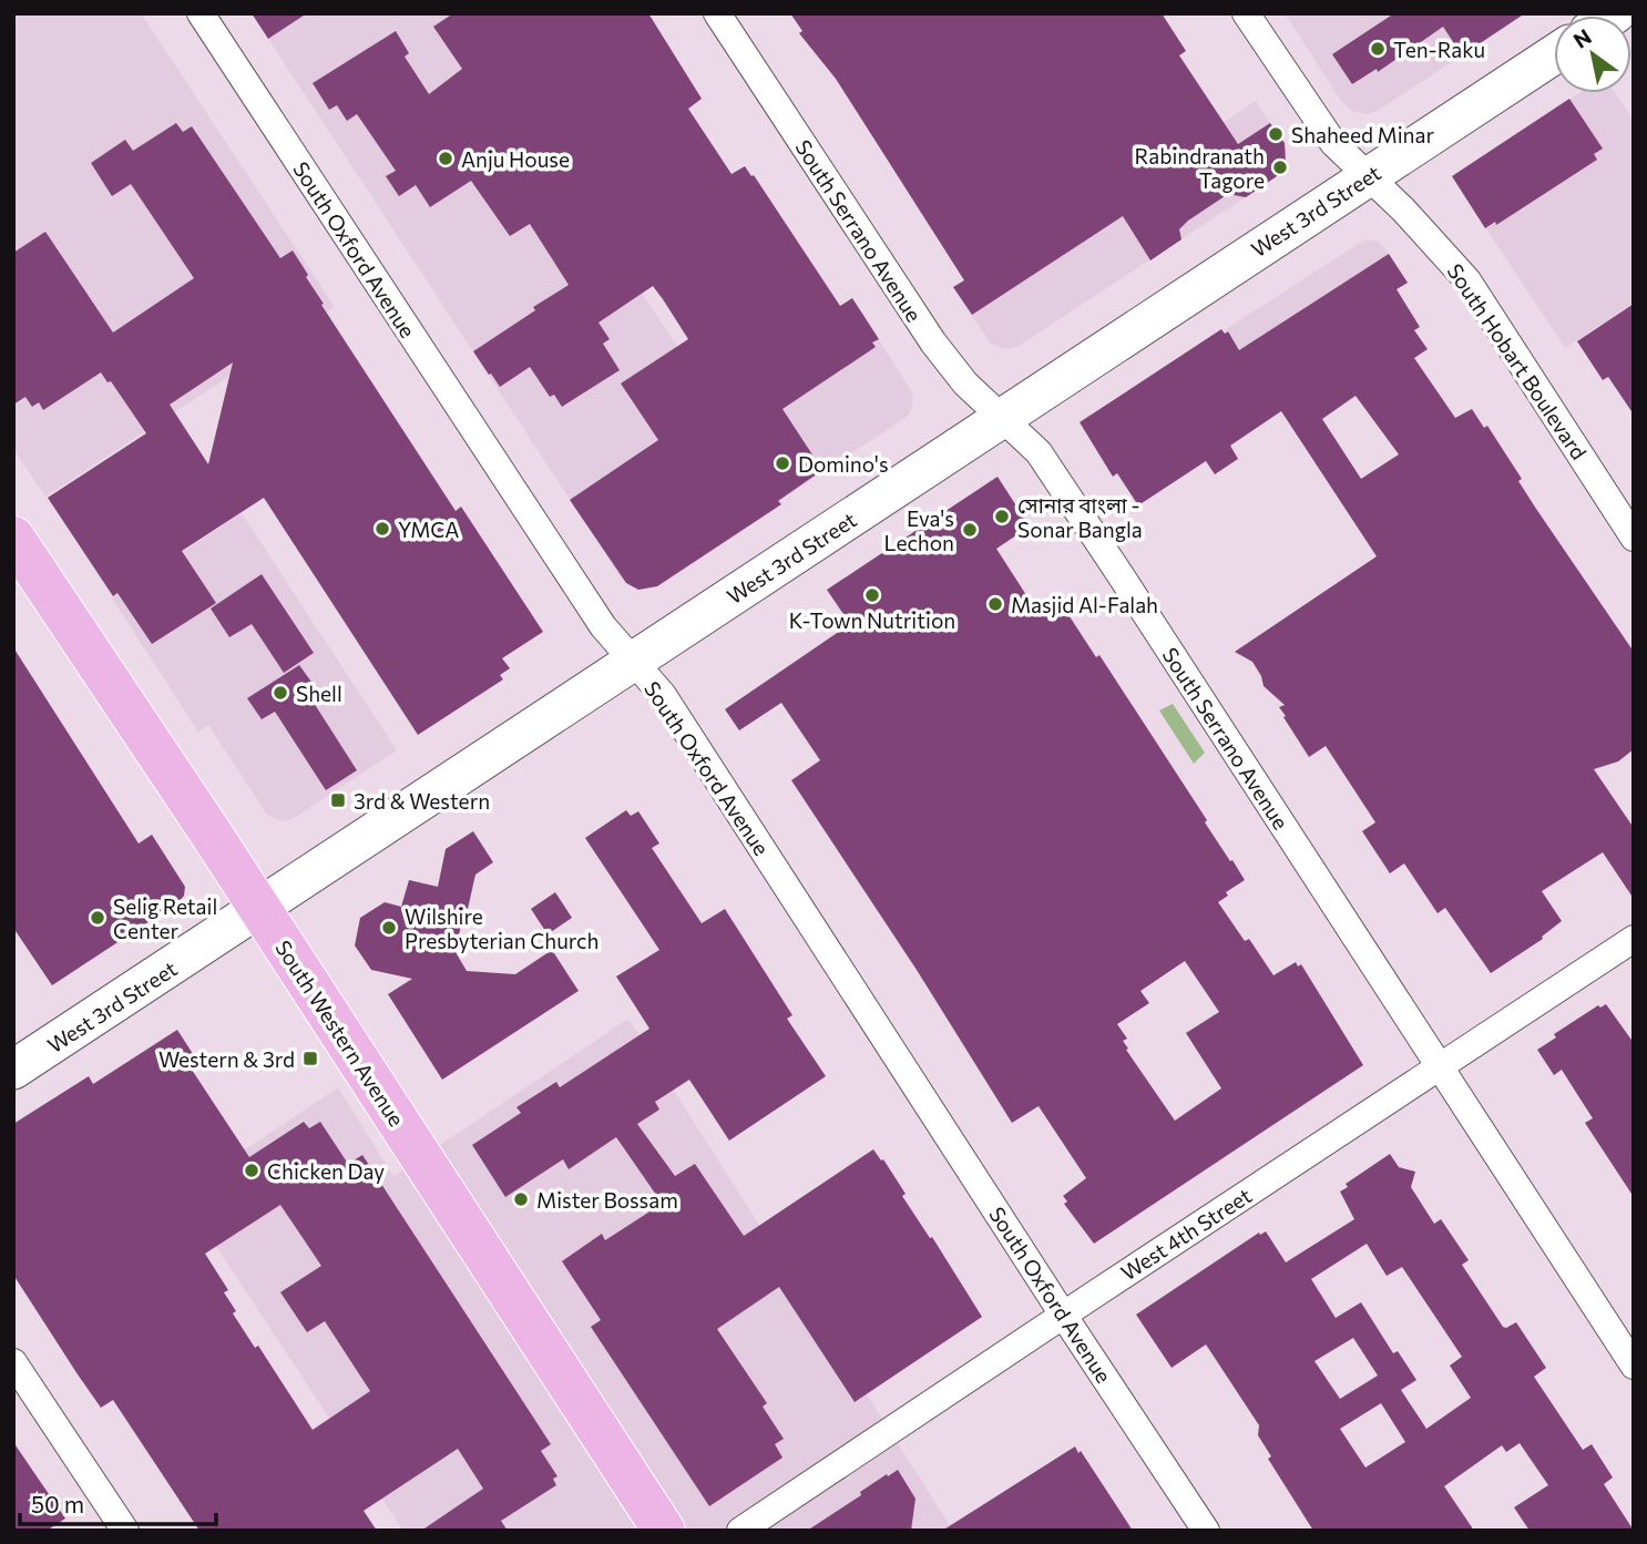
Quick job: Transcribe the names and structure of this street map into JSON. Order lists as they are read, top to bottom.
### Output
{
  "streets": {
    "main road": ["West 3rd Street", "South Western Avenue"],
    "street": [
      "South Serrano Avenue",
      "South Oxford Avenue",
      "South Hobart Boulevard",
      "West 4th Street"
    ]
  },
  "crossings": [
    ["West 3rd Street", "South Serrano Avenue"],
    ["West 3rd Street", "South Oxford Avenue"],
    ["West 3rd Street", "South Hobart Boulevard"],
    ["West 3rd Street", "South Western Avenue"],
    ["South Serrano Avenue", "West 4th Street"],
    ["South Oxford Avenue", "West 4th Street"]
  ],
  "places": {
    "other": [
      "Ten-Raku",
      "Shaheed Minar",
      "Anju House",
      "Rabindranath Tagore",
      "Domino's",
      "সোনার বাংলা - Sonar Bangla",
      "YMCA",
      "Eva's Lechon",
      "K-Town Nutrition",
      "Masjid Al-Falah",
      "Shell",
      "Selig Retail Center",
      "Wilshire Presbyterian Church",
      "Chicken Day",
      "Mister Bossam"
    ],
    "transit": ["3rd & Western", "Western & 3rd"]
  },
  "scale_bar": "50 m",
  "north": "top left"
}
